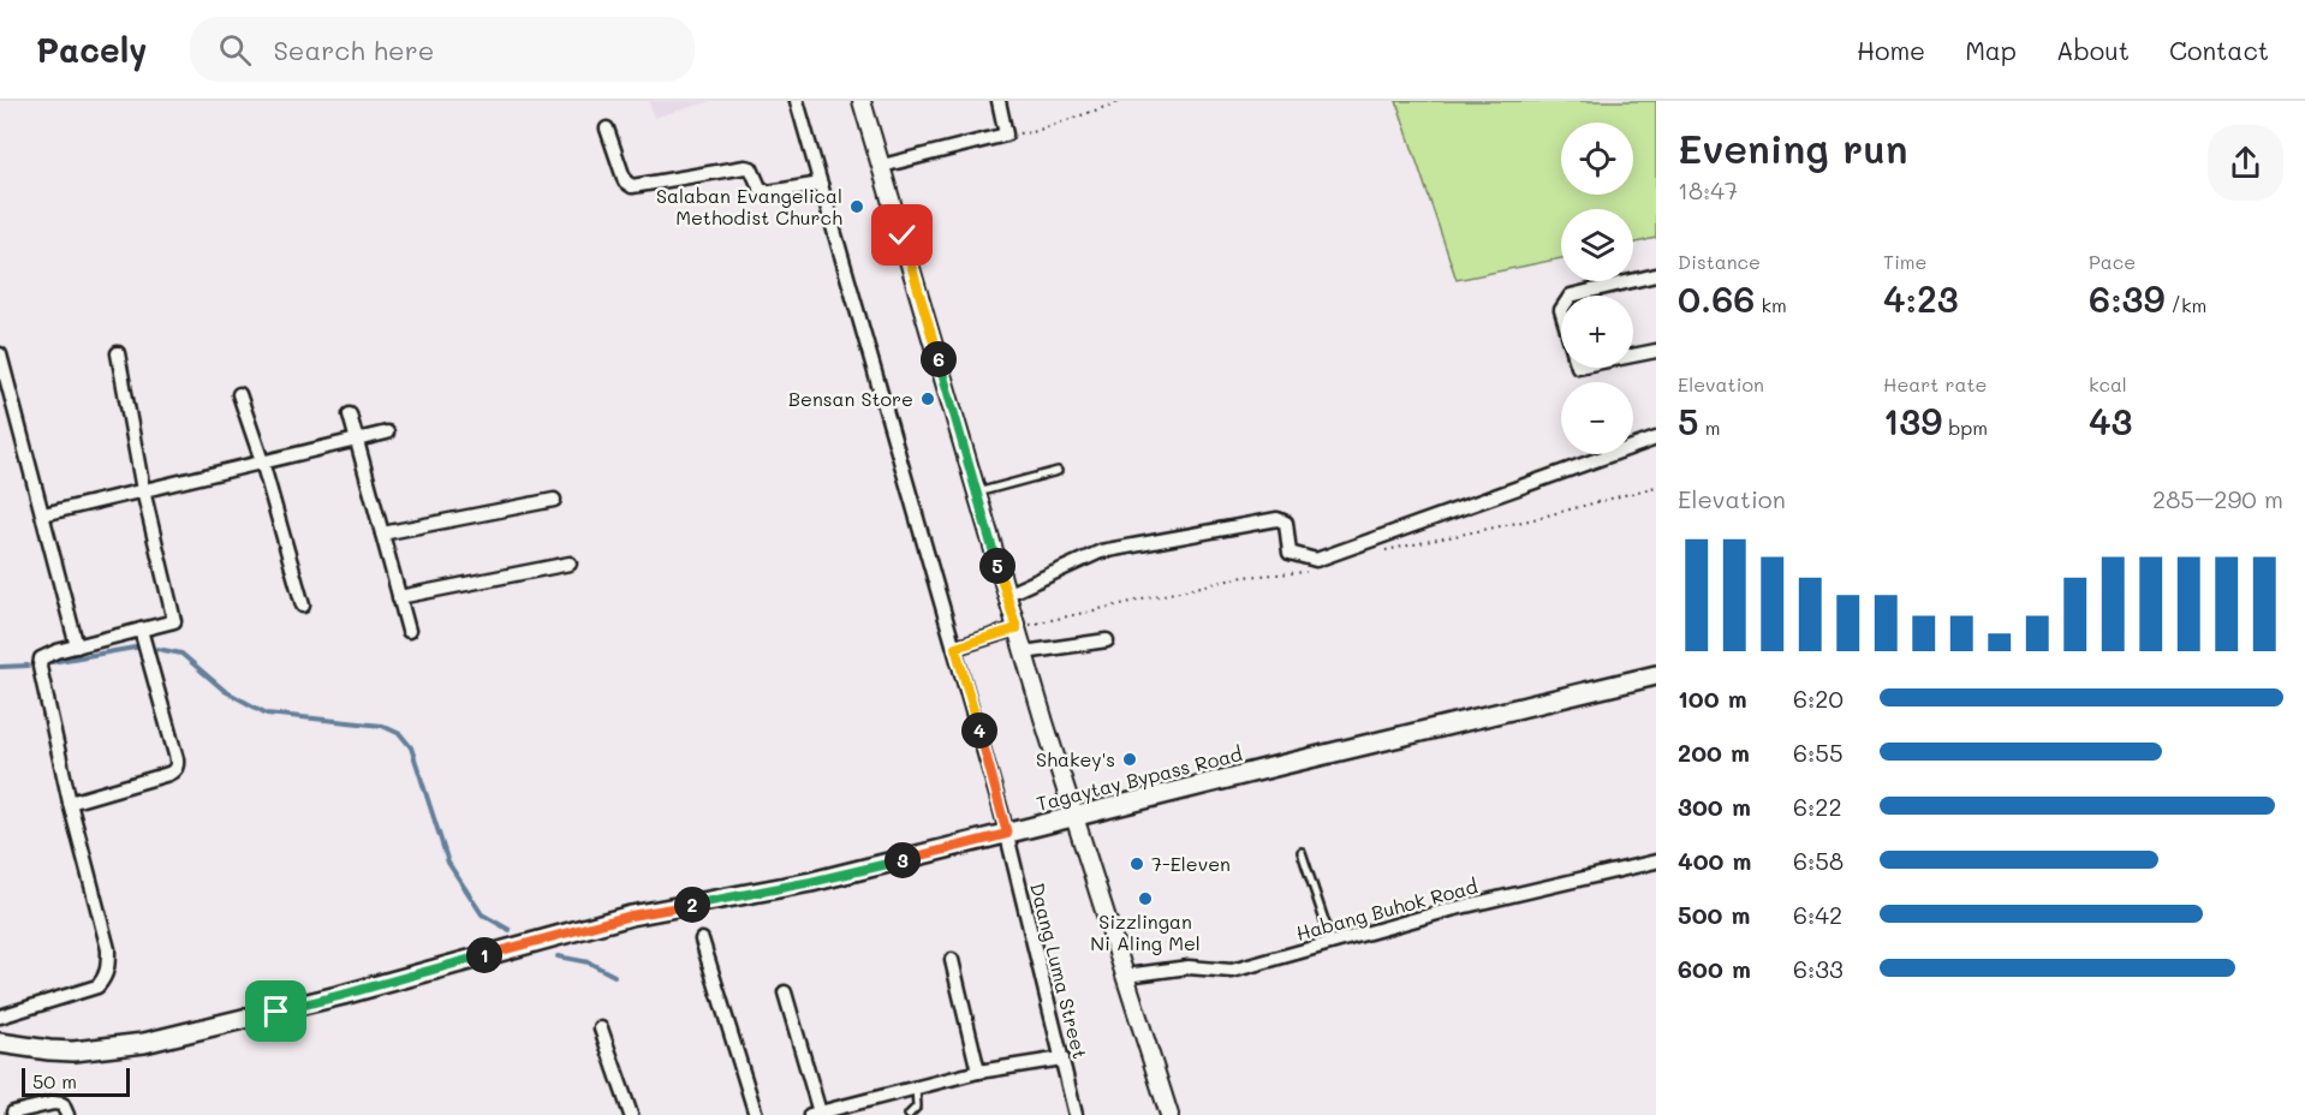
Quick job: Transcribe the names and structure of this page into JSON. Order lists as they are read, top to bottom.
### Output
{
  "streets": {
    "main road": ["Tagaytay Bypass Road"],
    "street": ["Habang Buhok Road", "Daang Luma Street"]
  },
  "crossings": [
    ["Tagaytay Bypass Road", "Daang Luma Street"]
  ],
  "places": [
    "Salaban Evangelical Methodist Church",
    "Bensan Store",
    "Shakey's",
    "7-Eleven",
    "Sizzlingan Ni Aling Mel"
  ],
  "scale_bar": "50 m",
  "page": {
    "header": "Pacely",
    "search": "Search here",
    "nav": [
      "Home",
      "Map",
      "About",
      "Contact"
    ],
    "heading": ["Evening run", "18:47"],
    "map_buttons": ["+", "−"],
    "stats": [
      ["Distance", "0.66 km"],
      ["Time", "4:23"],
      ["Pace", "6:39 /km"],
      ["Elevation", "5 m"],
      ["Heart rate", "139 bpm"],
      ["kcal", "43"]
    ],
    "pins": [
      "6",
      "5",
      "4",
      "3",
      "2",
      "1"
    ],
    "chart": ["Elevation", "285–290 m"],
    "list": [
      {
        "name": "100 m",
        "note": "6:20"
      },
      {
        "name": "200 m",
        "note": "6:55"
      },
      {
        "name": "300 m",
        "note": "6:22"
      },
      {
        "name": "400 m",
        "note": "6:58"
      },
      {
        "name": "500 m",
        "note": "6:42"
      },
      {
        "name": "600 m",
        "note": "6:33"
      }
    ],
    "scale": "50 m"
  }
}
